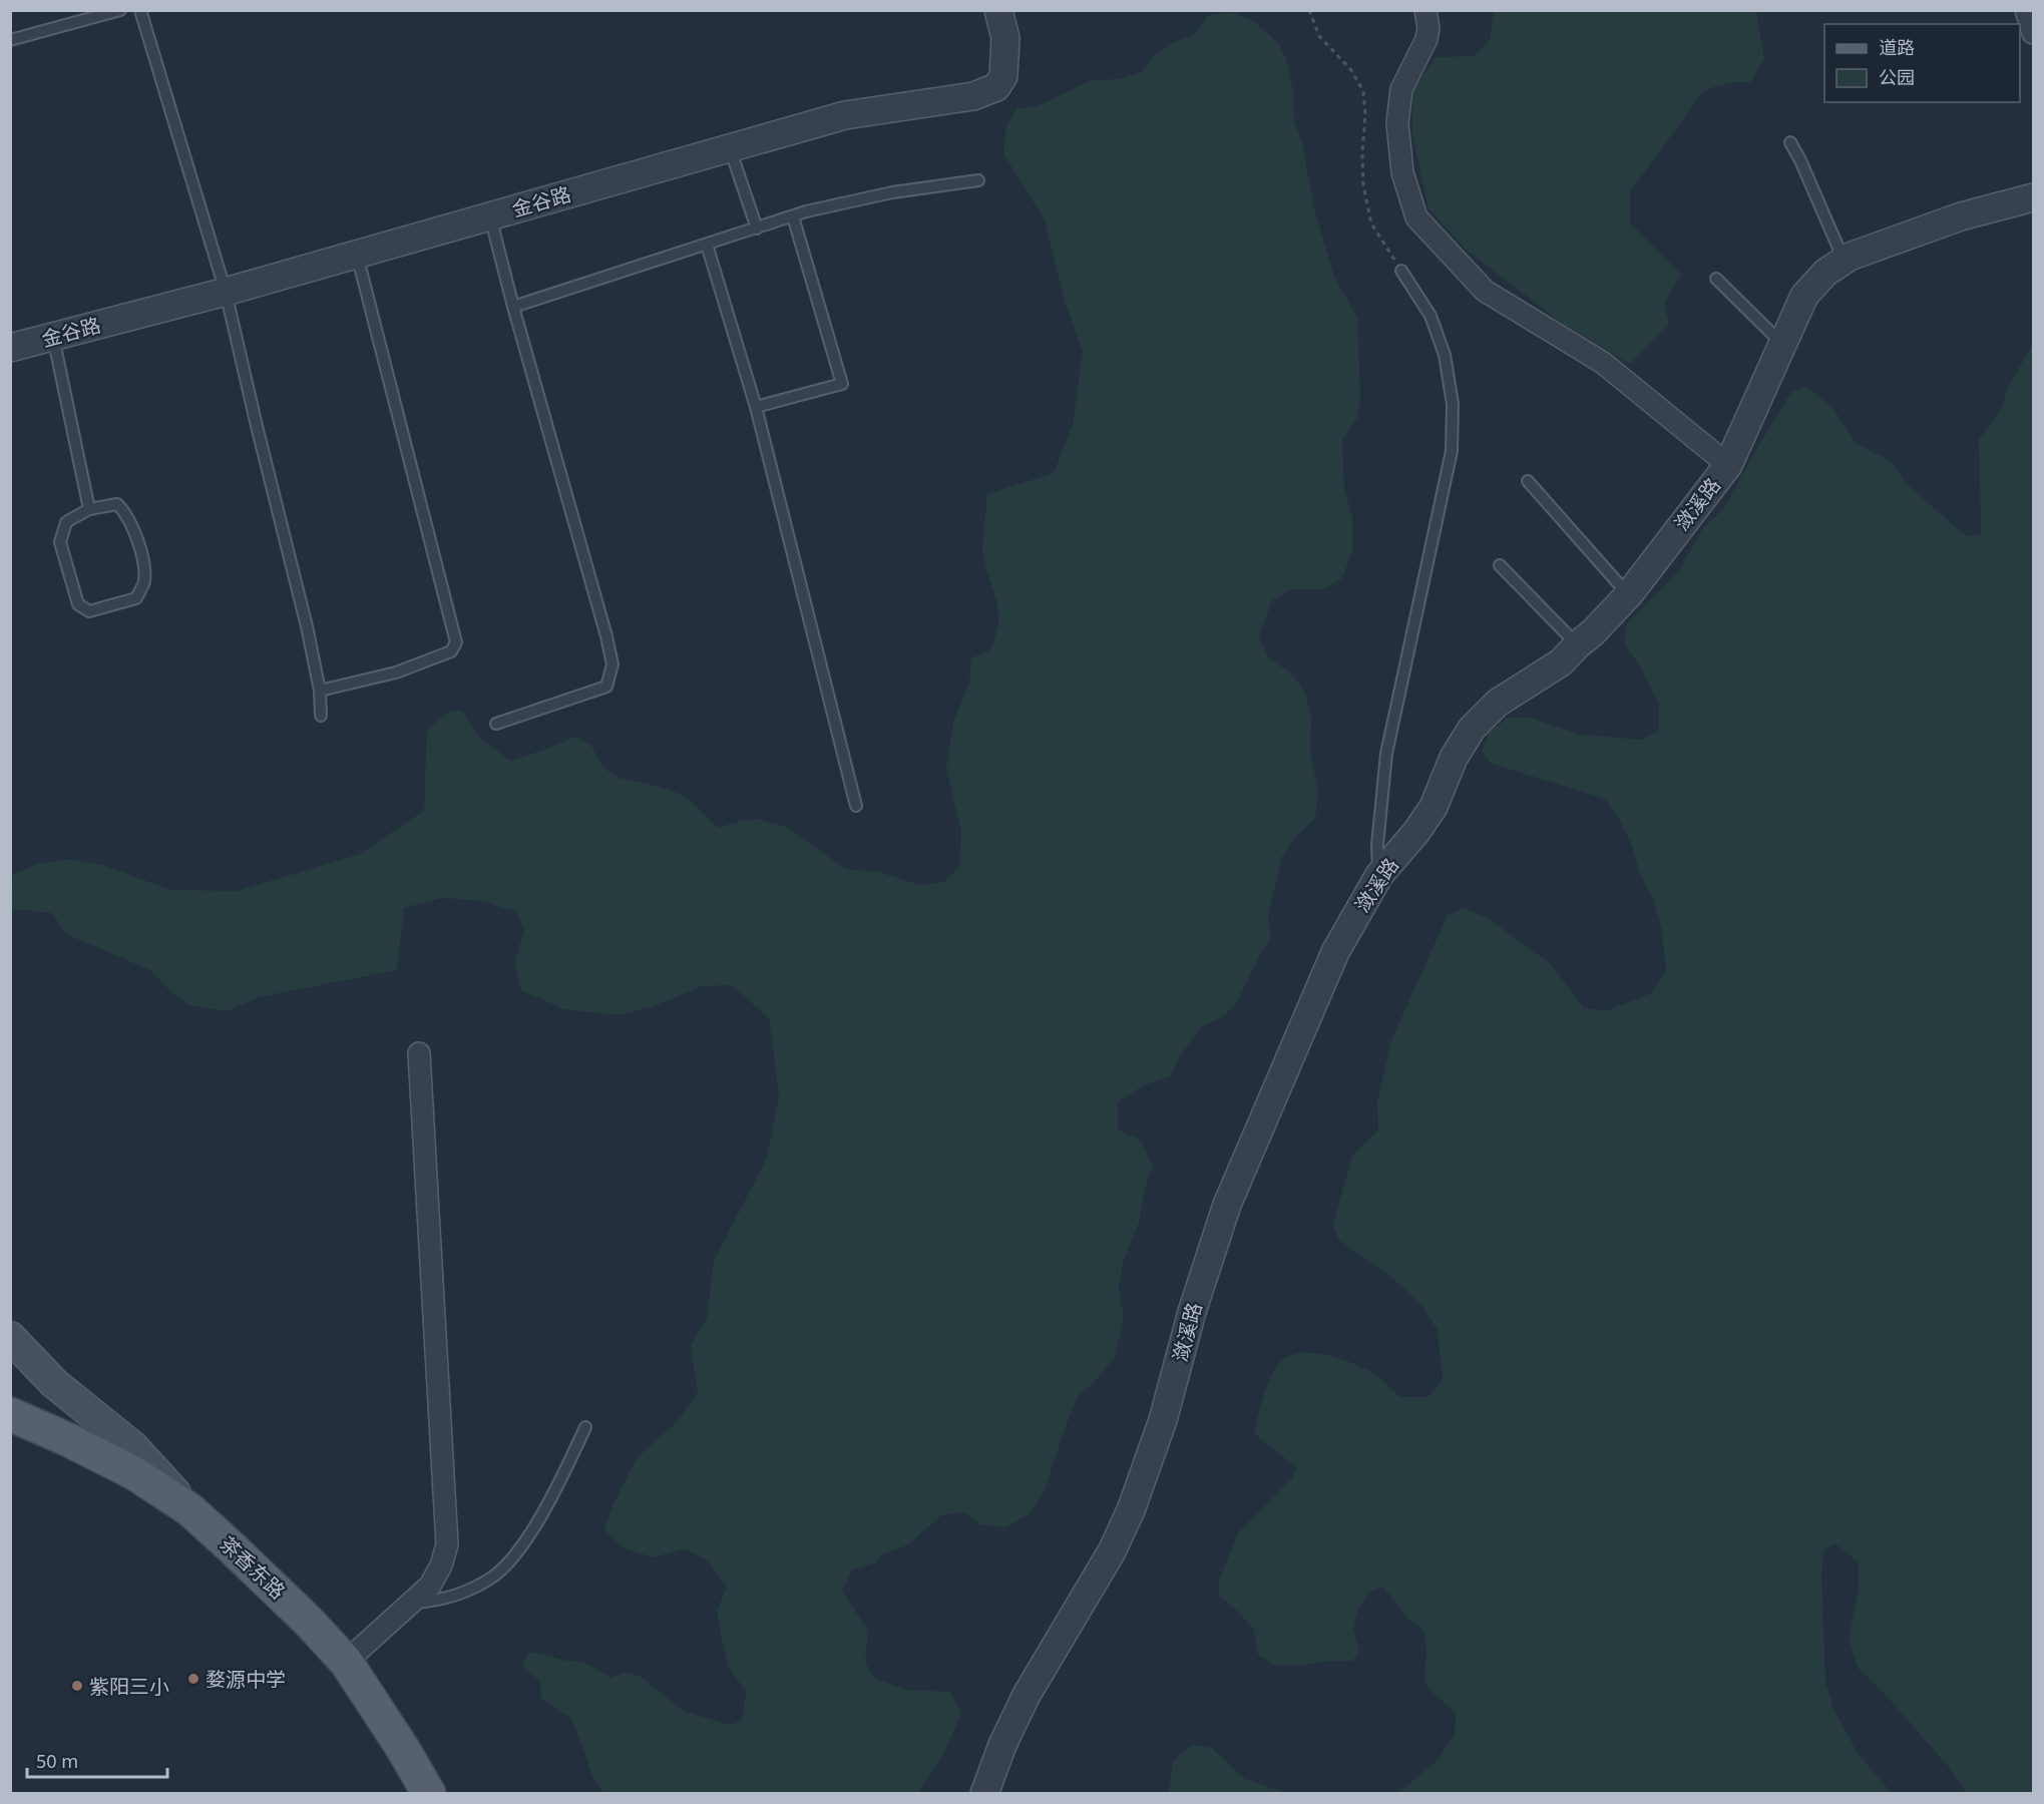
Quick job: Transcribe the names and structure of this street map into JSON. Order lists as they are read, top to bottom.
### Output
{
  "streets": {
    "main road": ["茶香东路"],
    "street": ["金谷路", "潋溪路"]
  },
  "places": ["婺源中学", "紫阳三小"],
  "legend": ["道路", "公园"],
  "scale_bar": "50 m"
}
